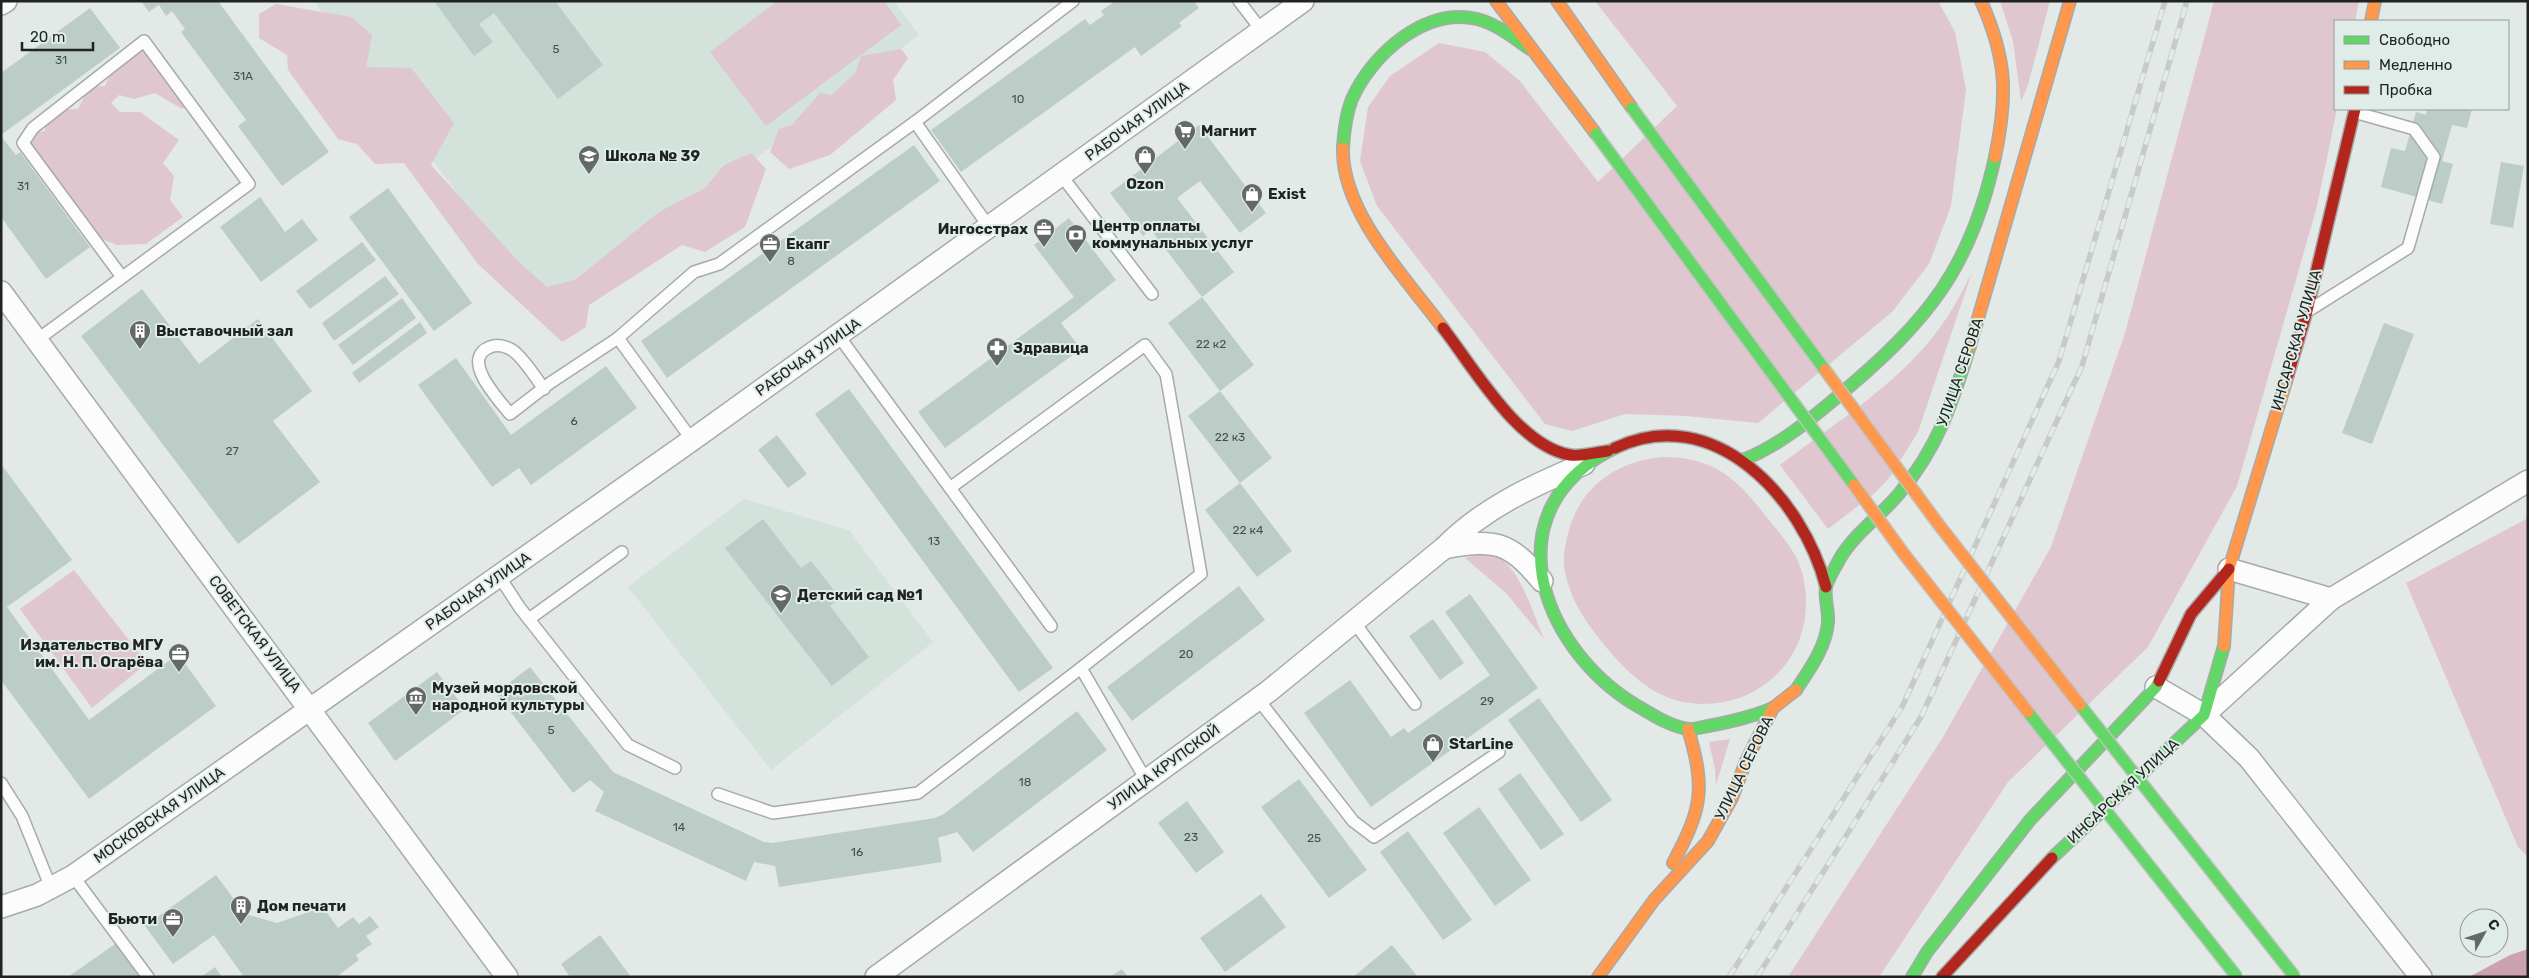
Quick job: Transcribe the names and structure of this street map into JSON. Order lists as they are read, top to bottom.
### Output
{
  "streets": {
    "street": [
      "РАБОЧАЯ УЛИЦА",
      "ИНСАРСКАЯ УЛИЦА",
      "УЛИЦА СЕРОВА",
      "СОВЕТСКАЯ УЛИЦА",
      "УЛИЦА КРУПСКОЙ",
      "МОСКОВСКАЯ УЛИЦА"
    ]
  },
  "crossings": [
    ["РАБОЧАЯ УЛИЦА", "СОВЕТСКАЯ УЛИЦА"],
    ["РАБОЧАЯ УЛИЦА", "МОСКОВСКАЯ УЛИЦА"],
    ["СОВЕТСКАЯ УЛИЦА", "МОСКОВСКАЯ УЛИЦА"]
  ],
  "places": {
    "supermarket": ["Магнит"],
    "school or university": ["Школа № 39", "Детский сад №1"],
    "shop": ["Ozon", "Exist", "StarLine"],
    "office": [
      "Ингосстрах",
      "Екапг",
      "Издательство МГУ им. Н. П. Огарёва",
      "Бьюти"
    ],
    "bank": ["Центр оплаты коммунальных услуг"],
    "building": ["Выставочный зал", "Дом печати"],
    "pharmacy": ["Здравица"],
    "museum": ["Музей мордовской народной культуры"]
  },
  "house_numbers": [
    "5",
    "31",
    "31А",
    "10",
    "31",
    "8",
    "22 к2",
    "6",
    "22 к3",
    "27",
    "22 к4",
    "13",
    "20",
    "29",
    "5",
    "18",
    "14",
    "23",
    "25",
    "16"
  ],
  "legend": ["Свободно", "Медленно", "Пробка"],
  "scale_bar": "20 m",
  "north": "top right"
}
